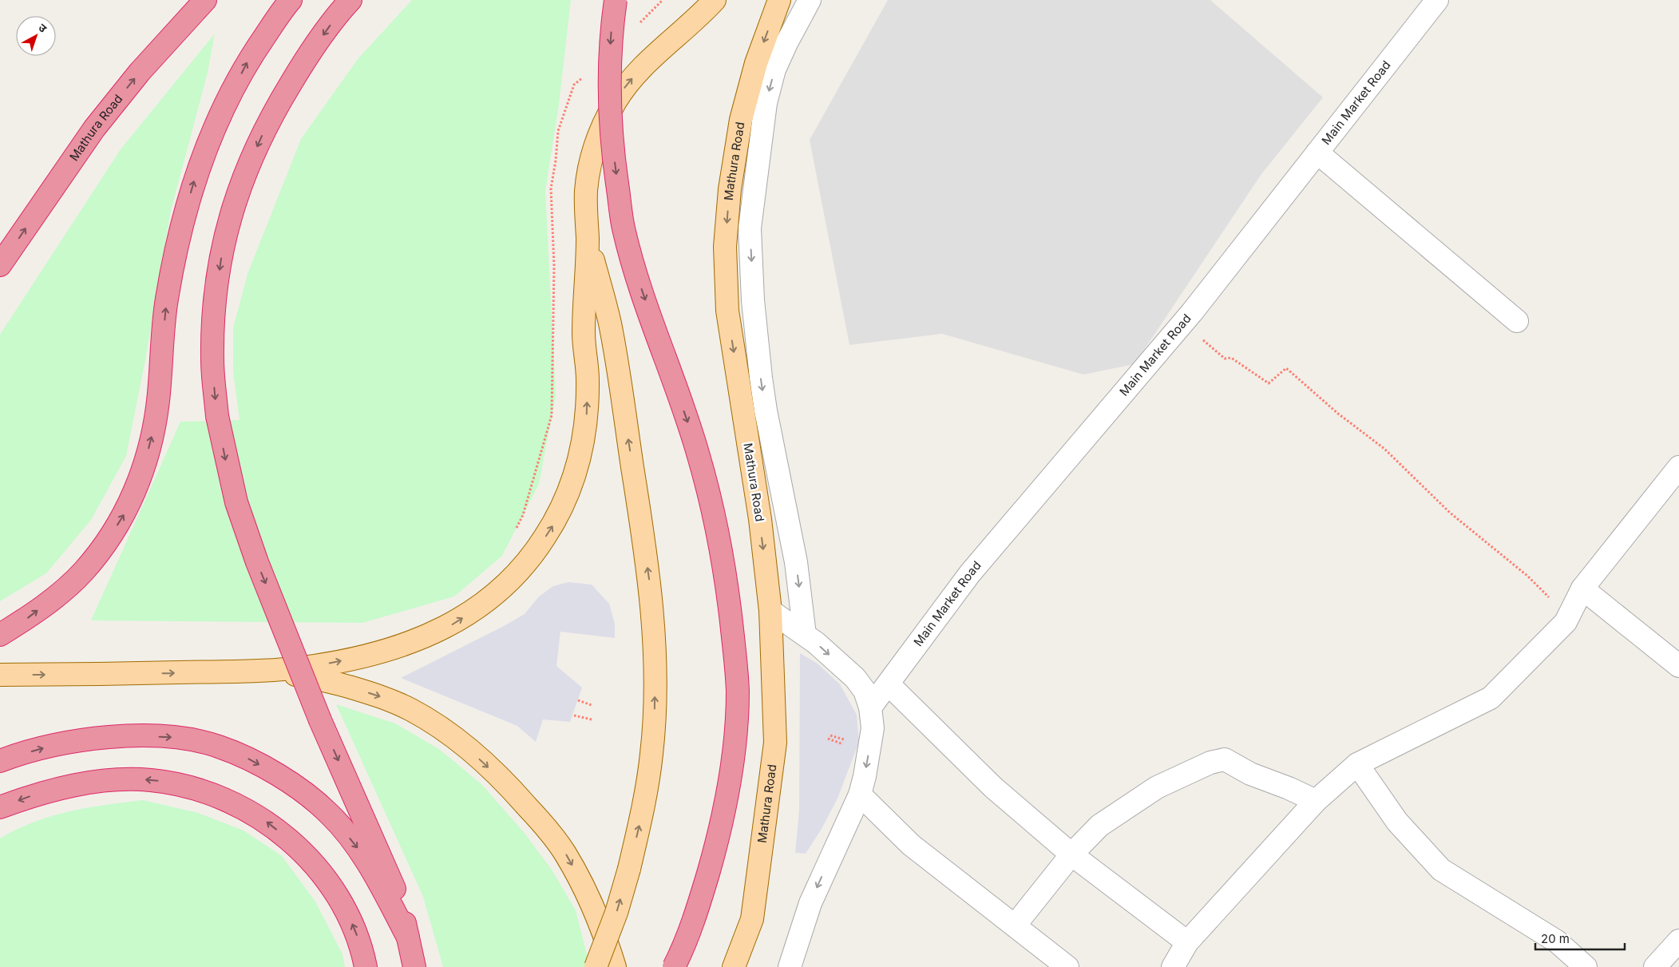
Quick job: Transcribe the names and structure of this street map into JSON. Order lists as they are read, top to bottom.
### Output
{
  "streets": {
    "highway": ["Mathura Road"],
    "street": ["Main Market Road"]
  },
  "scale_bar": "20 m",
  "north": "top right"
}
